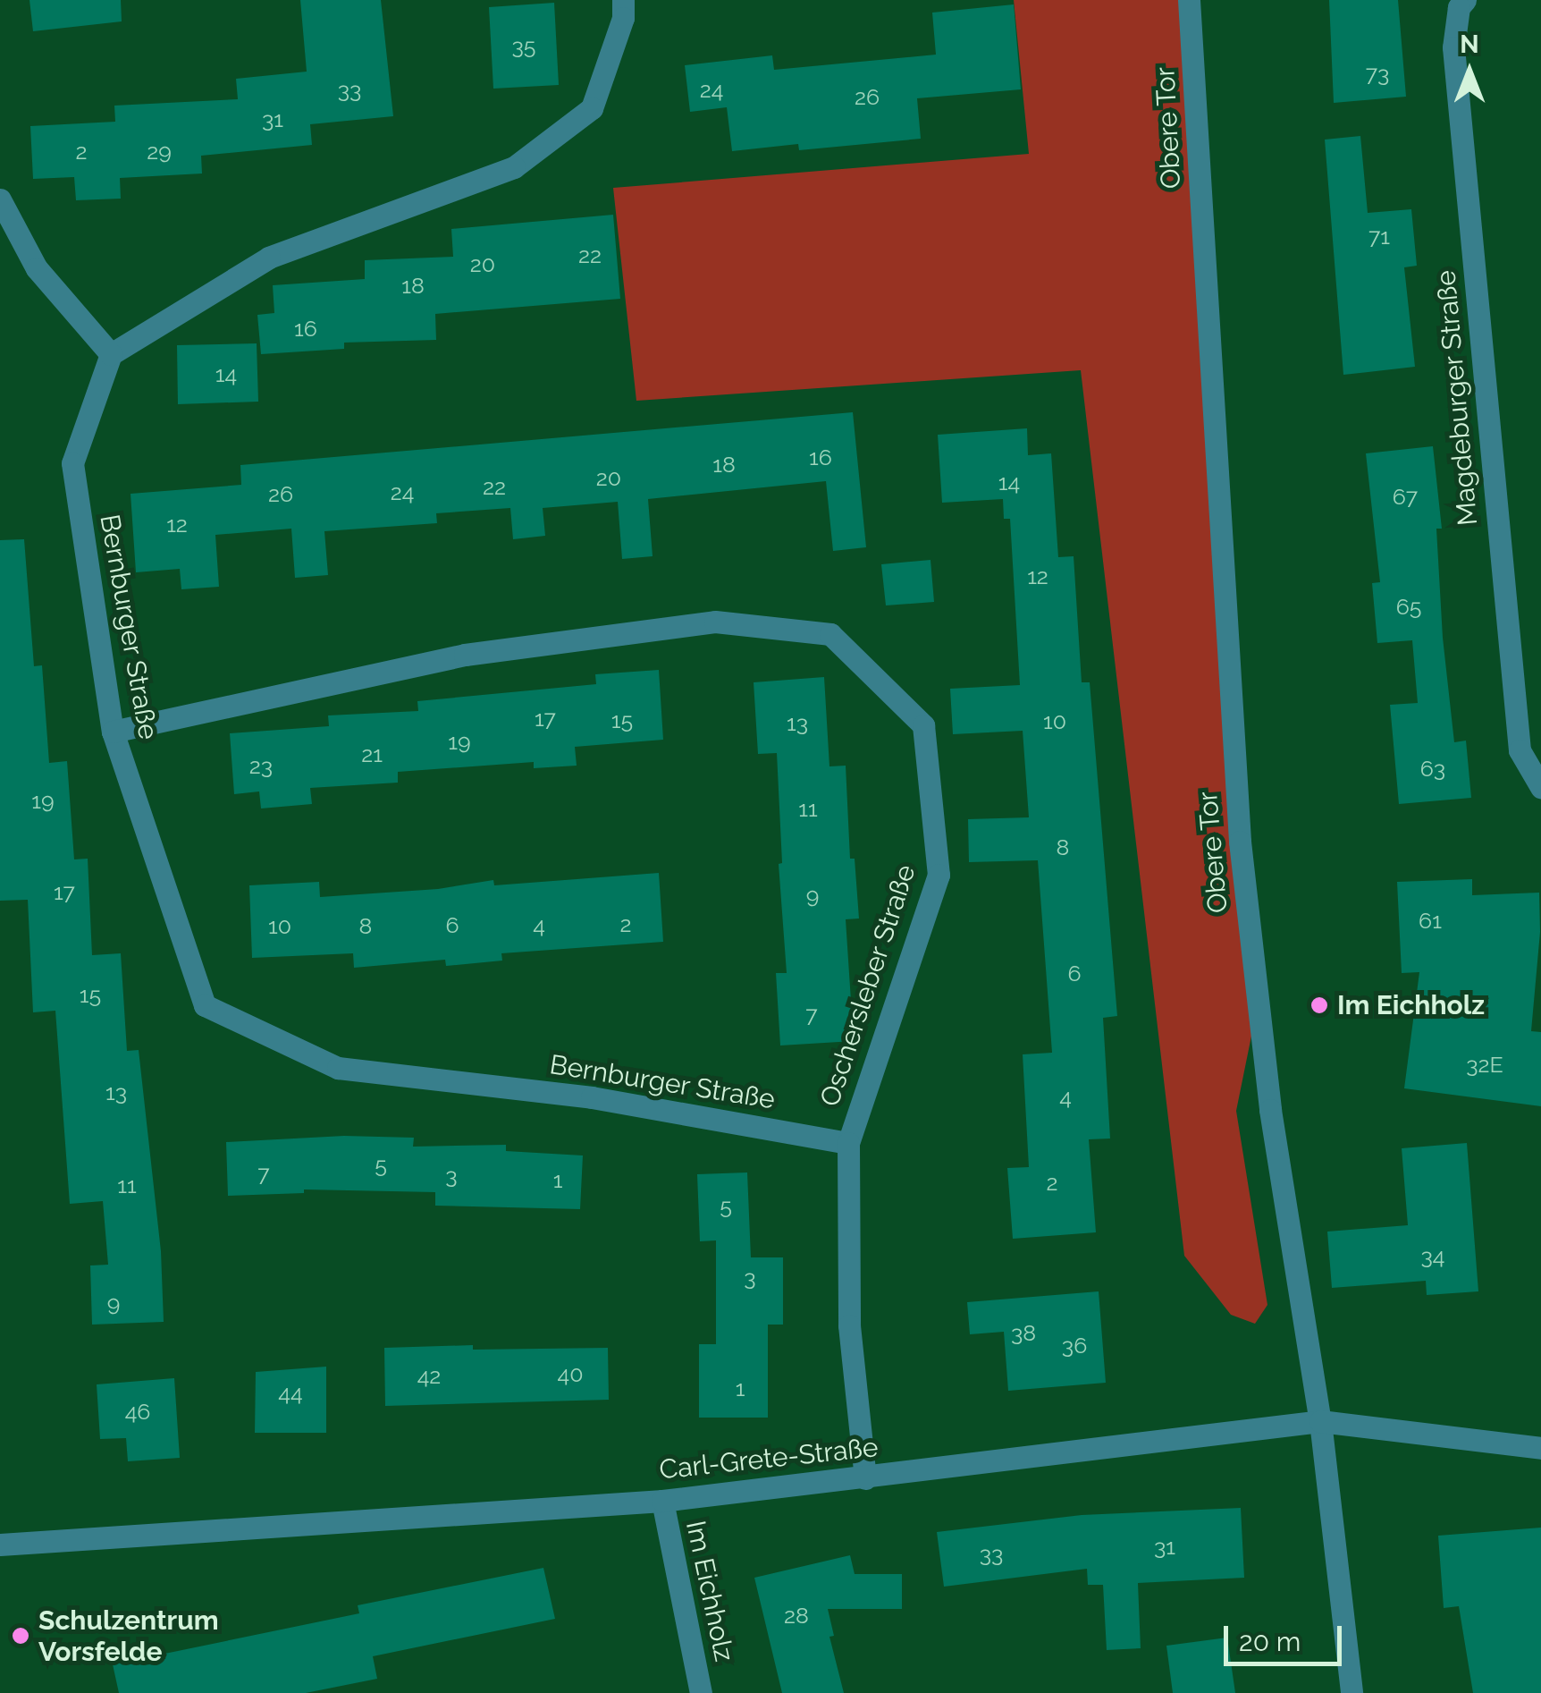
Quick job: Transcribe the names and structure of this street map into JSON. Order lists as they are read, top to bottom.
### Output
{
  "streets": {
    "street": [
      "Obere Tor",
      "Magdeburger Straße",
      "Bernburger Straße",
      "Oschersleber Straße",
      "Carl-Grete-Straße",
      "Im Eichholz"
    ]
  },
  "crossings": [
    ["Obere Tor", "Carl-Grete-Straße"],
    ["Bernburger Straße", "Oschersleber Straße"],
    ["Oschersleber Straße", "Carl-Grete-Straße"],
    ["Carl-Grete-Straße", "Im Eichholz"]
  ],
  "places": ["Im Eichholz", "Schulzentrum Vorsfelde"],
  "house_numbers": [
    "35",
    "73",
    "33",
    "24",
    "26",
    "31",
    "2",
    "29",
    "71",
    "22",
    "20",
    "18",
    "16",
    "14",
    "16",
    "18",
    "20",
    "14",
    "22",
    "24",
    "26",
    "67",
    "12",
    "12",
    "65",
    "17",
    "15",
    "10",
    "13",
    "19",
    "21",
    "23",
    "63",
    "19",
    "11",
    "8",
    "17",
    "9",
    "61",
    "2",
    "6",
    "4",
    "10",
    "8",
    "6",
    "15",
    "7",
    "32E",
    "13",
    "4",
    "5",
    "7",
    "3",
    "1",
    "2",
    "11",
    "5",
    "34",
    "3",
    "9",
    "38",
    "36",
    "40",
    "42",
    "1",
    "44",
    "46",
    "31",
    "33",
    "28"
  ],
  "scale_bar": "20 m",
  "north": "top"
}
